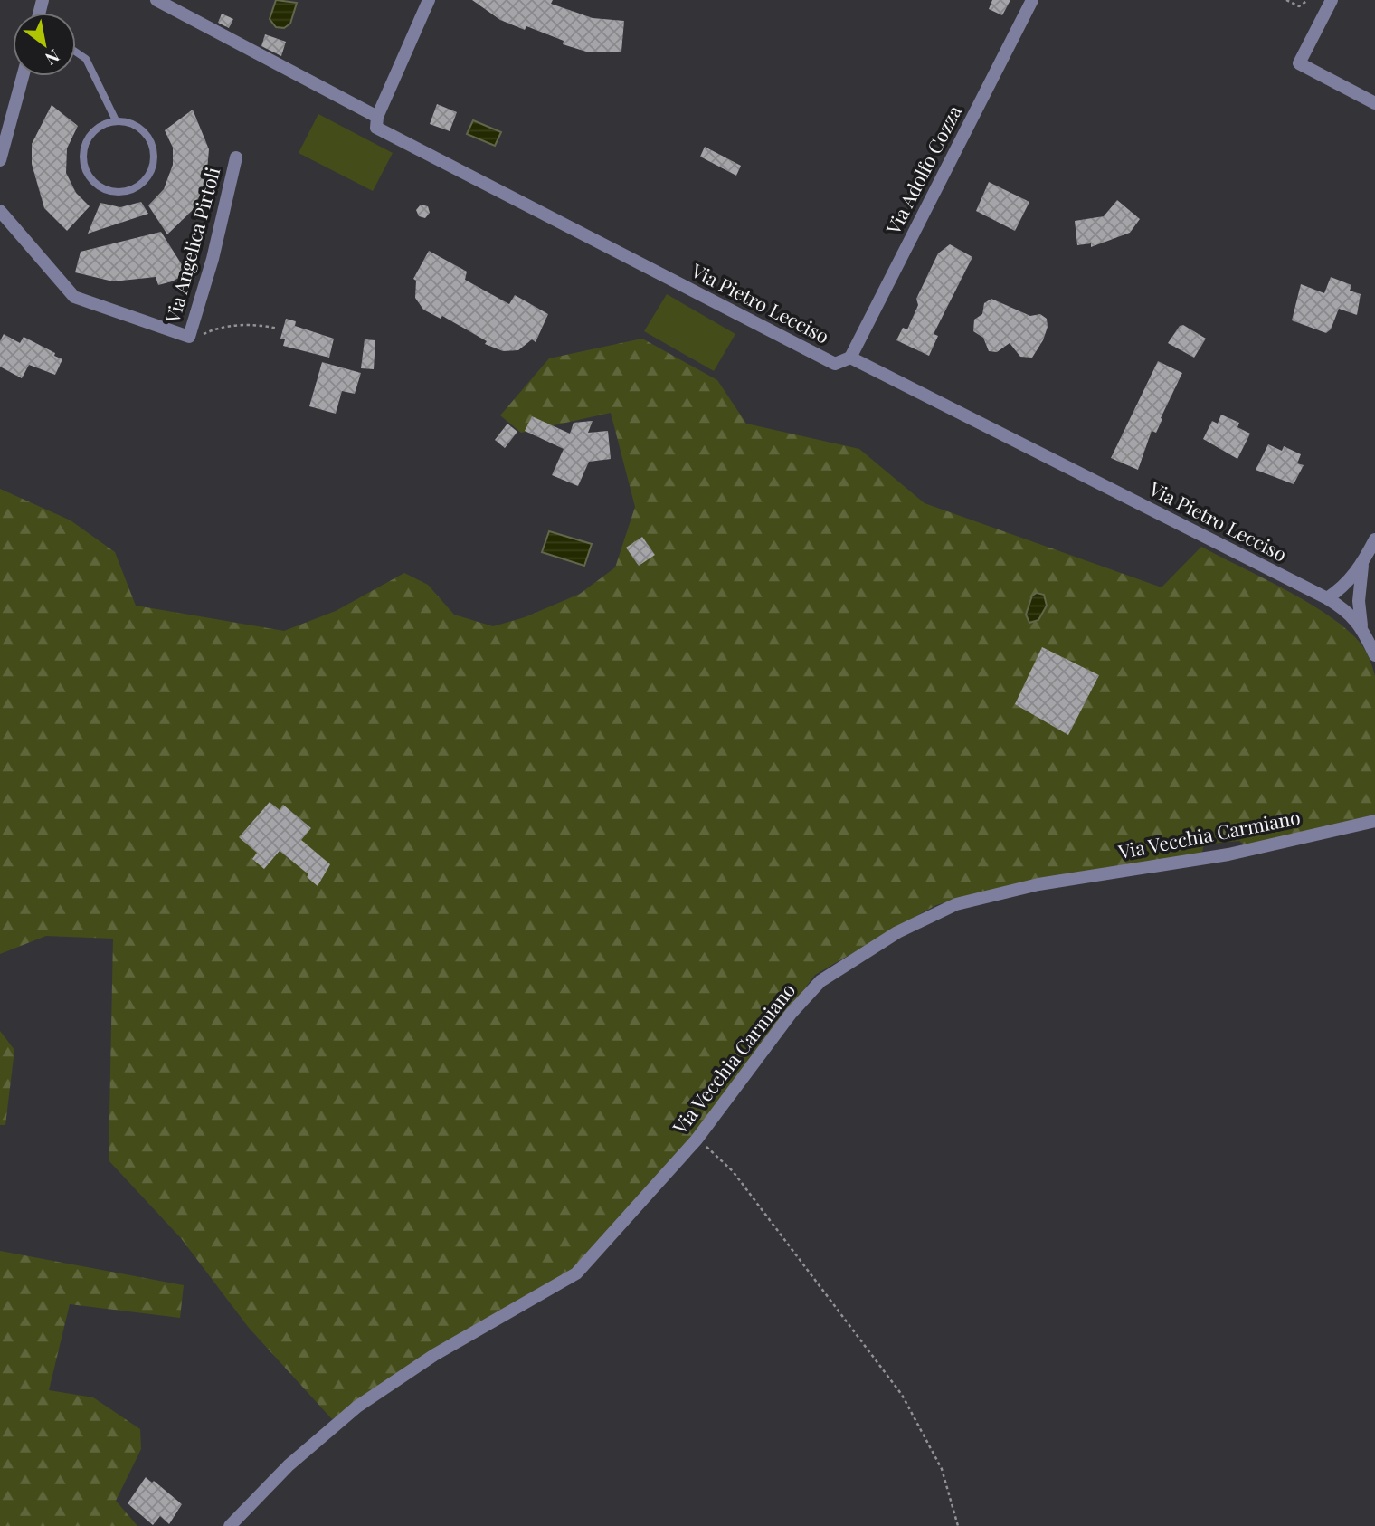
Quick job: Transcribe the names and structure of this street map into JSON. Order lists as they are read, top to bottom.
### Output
{
  "streets": {
    "street": [
      "Via Adolfo Cozza",
      "Via Angelica Pirtoli",
      "Via Pietro Lecciso",
      "Via Vecchia Carmiano"
    ]
  },
  "crossings": [
    ["Via Adolfo Cozza", "Via Pietro Lecciso"]
  ],
  "north": "bottom right"
}
